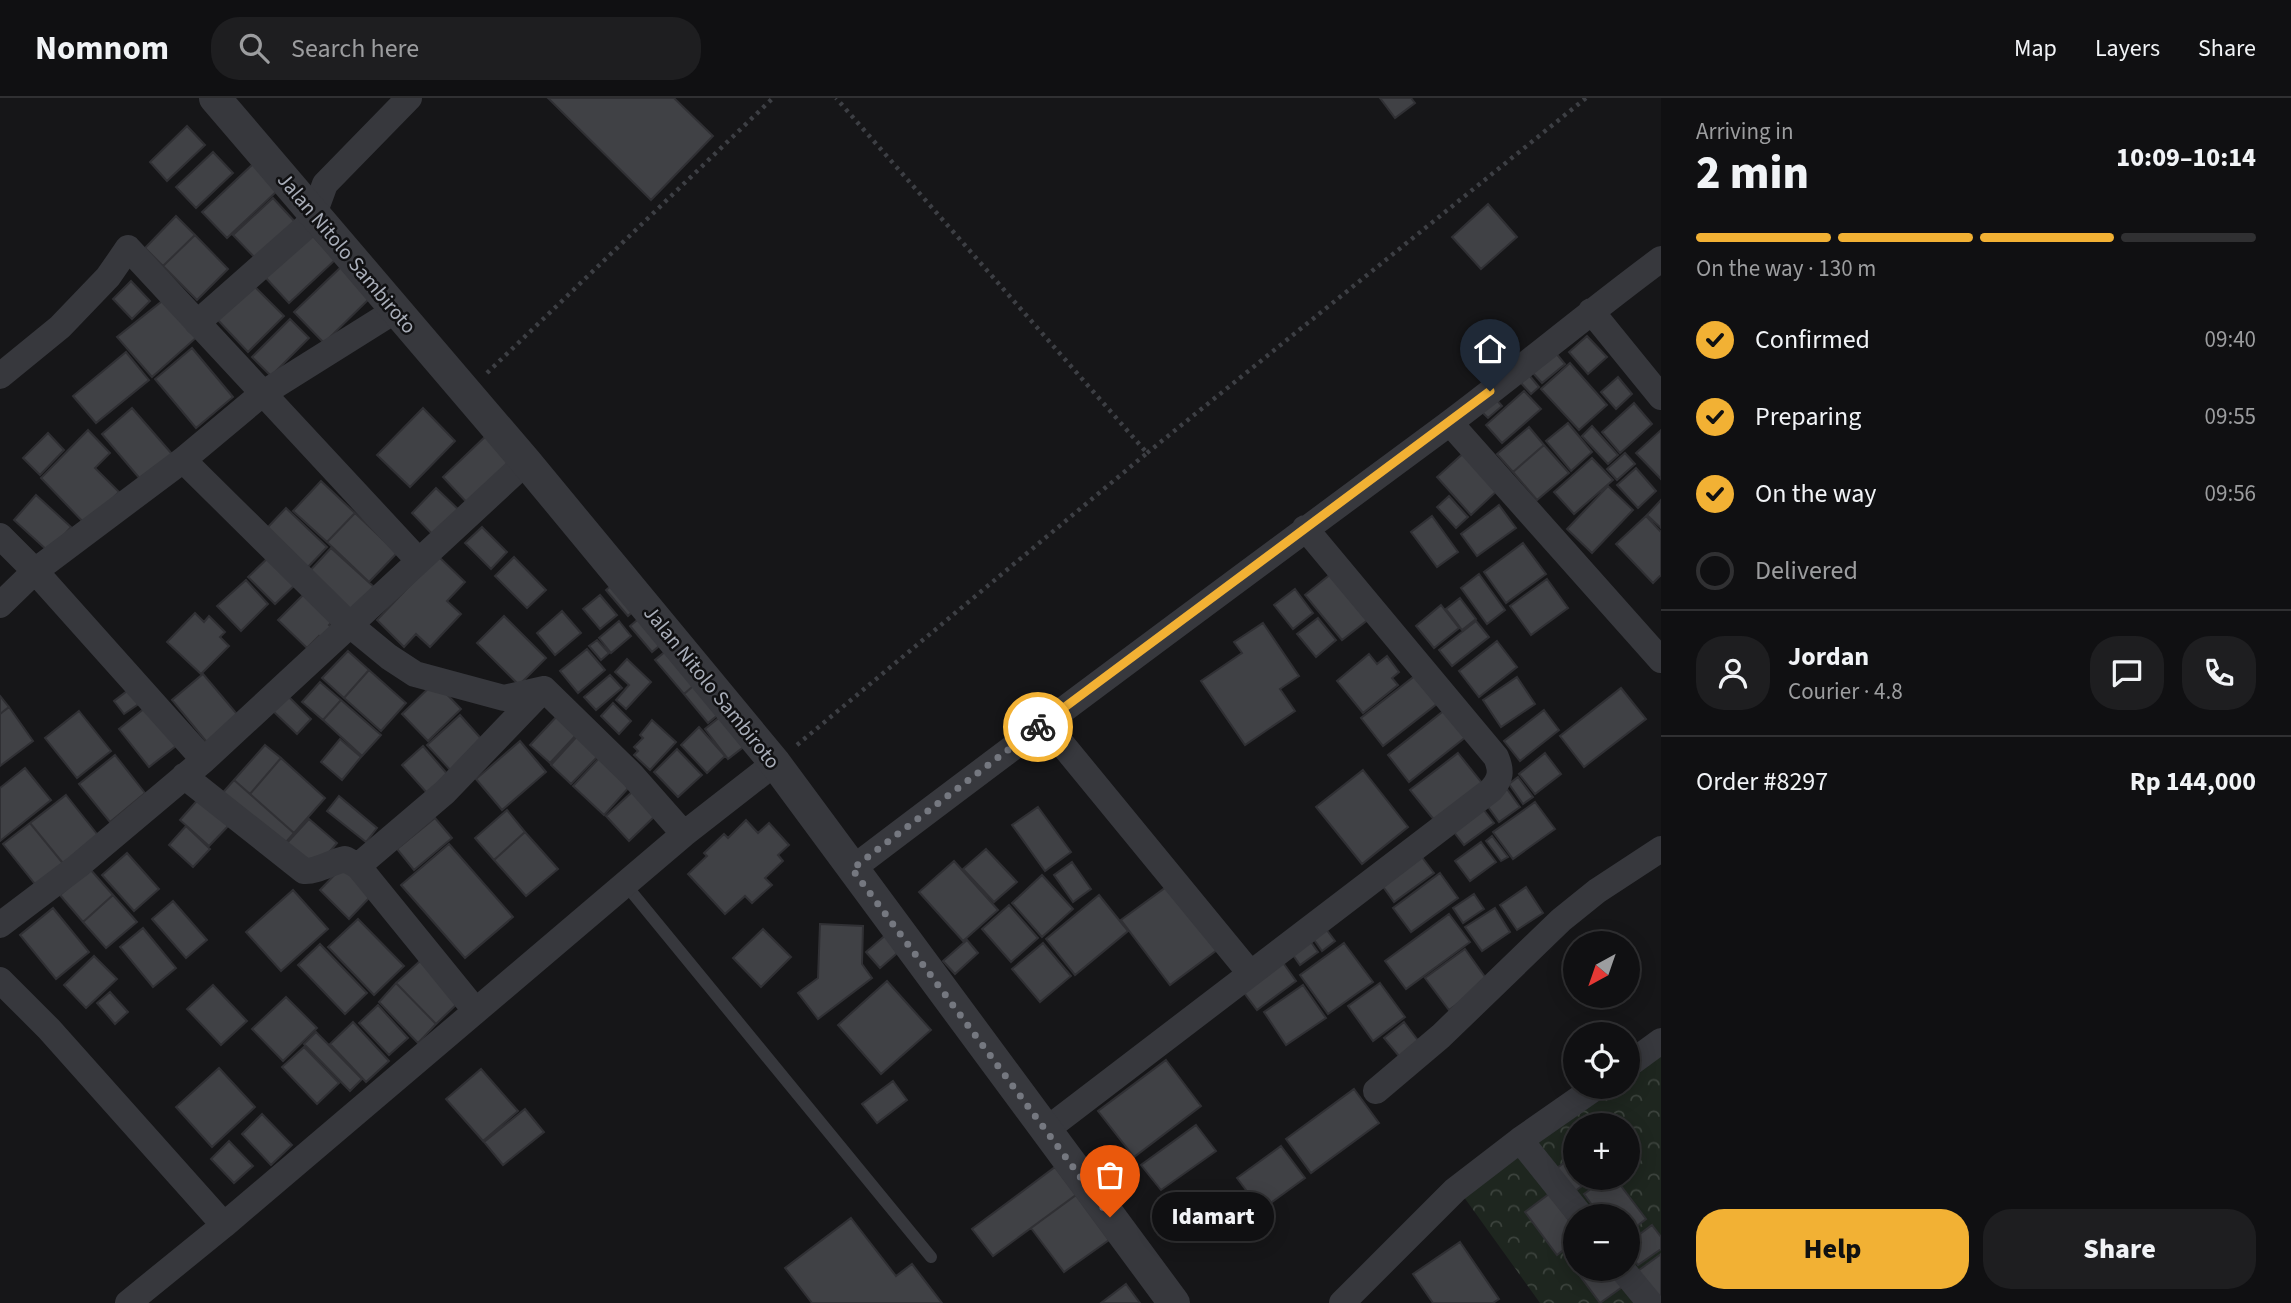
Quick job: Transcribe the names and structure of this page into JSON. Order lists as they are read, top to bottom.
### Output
{
  "streets": {
    "street": ["Jalan Nitolo Sambiroto"]
  },
  "places": ["Idamart"],
  "north": "bottom left",
  "page": {
    "header": "Nomnom",
    "search": "Search here",
    "nav": ["Map", "Layers", "Share"],
    "heading": ["2 min", "Arriving in", "10:09–10:14"],
    "panel": [
      "Jordan",
      "Courier · 4.8",
      "Order #8297",
      "Rp 144,000"
    ],
    "bar": "On the way · 130 m",
    "list": [
      ["Confirmed", "09:40"],
      ["Preparing", "09:55"],
      ["On the way", "09:56"],
      "Delivered"
    ],
    "map_buttons": ["+", "−"],
    "bubble": "Idamart",
    "buttons": ["Help", "Share"]
  }
}
